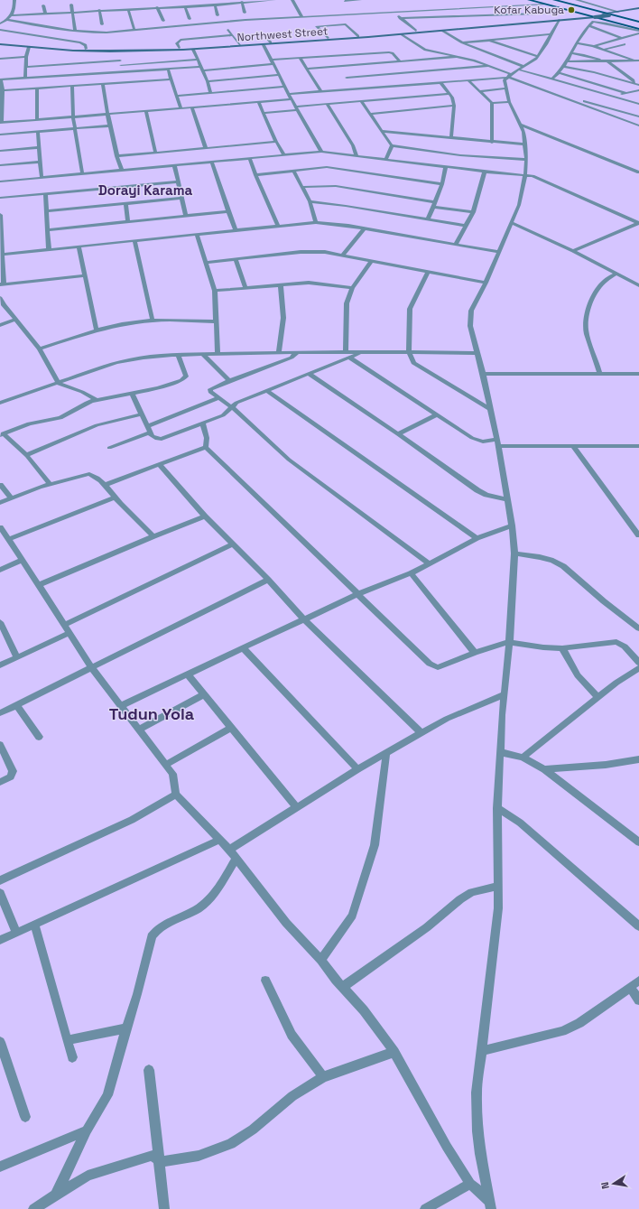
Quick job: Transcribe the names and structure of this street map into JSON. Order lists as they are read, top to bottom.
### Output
{
  "streets": {
    "main road": ["Northwest Street"]
  },
  "districts": ["Dorayi Karama", "Tudun Yola"],
  "places": ["Kofar Kabuga"],
  "north": "left"
}
